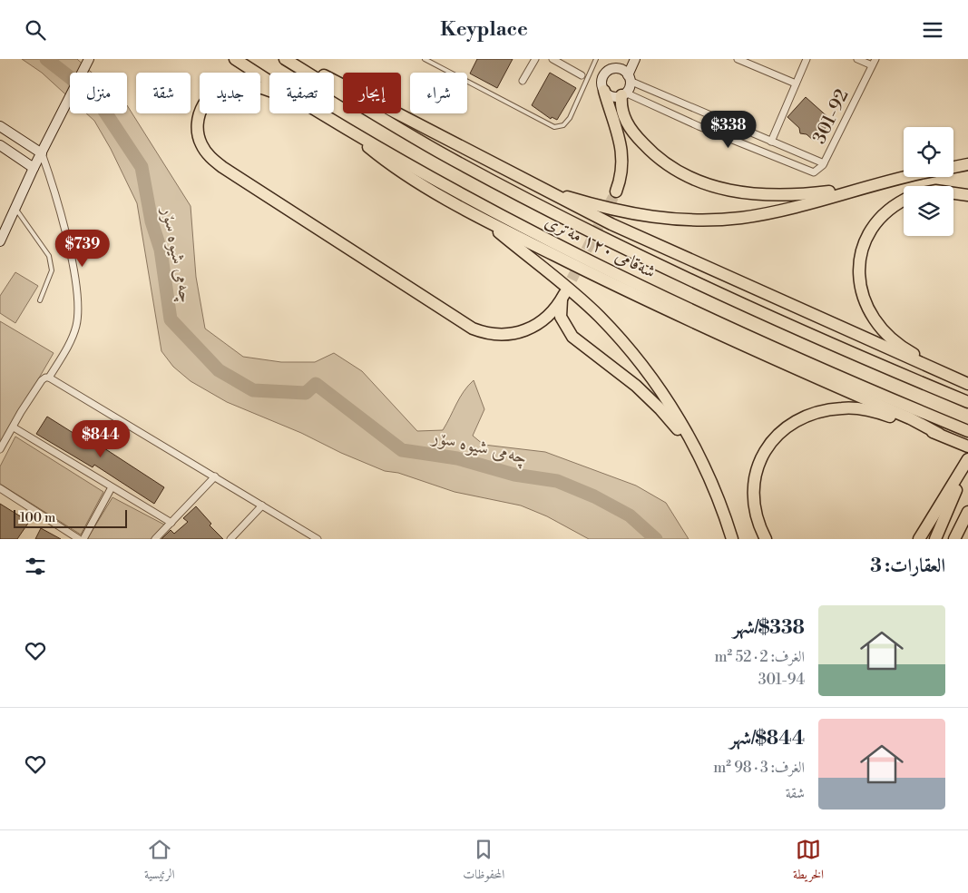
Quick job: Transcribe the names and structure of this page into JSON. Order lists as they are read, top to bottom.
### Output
{
  "streets": {
    "highway": ["شەقامی ١٢٠ مەتری"],
    "street": ["301-92"]
  },
  "water": ["چەمی شیوە سۆر"],
  "scale_bar": "100 m",
  "page": {
    "header": "Keyplace",
    "chip": [
      "شراء",
      "إيجار",
      "تصفية",
      "جديد",
      "شقة",
      "منزل"
    ],
    "price": ["$338", "$739", "$844"],
    "scale": "100 m",
    "heading": "العقارات: 3",
    "list": [
      {
        "name": "$338/شهر",
        "note": "الغرف: 2 · 52 m² · 301-94"
      },
      {
        "name": "$844/شهر",
        "note": "الغرف: 3 · 98 m² · شقة"
      }
    ],
    "tabs": ["الخريطة", "المحفوظات", "الرئيسية"]
  }
}
